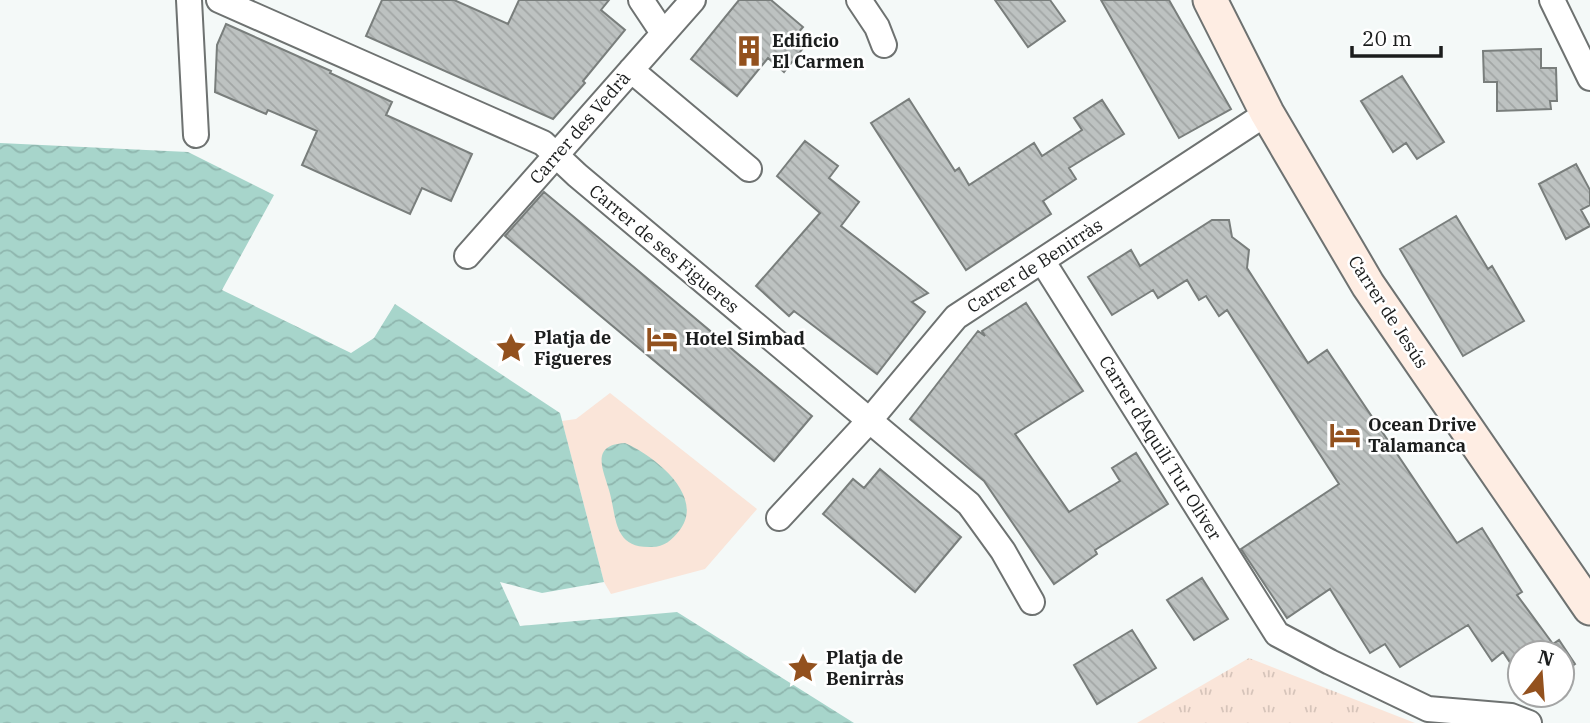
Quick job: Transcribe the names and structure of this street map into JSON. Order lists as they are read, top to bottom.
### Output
{
  "streets": {
    "street": [
      "Carrer des Vedrà",
      "Carrer de ses Figueres",
      "Carrer de Benirràs",
      "Carrer de Jesús",
      "Carrer d'Aquilí Tur Oliver"
    ]
  },
  "crossings": [
    ["Carrer des Vedrà", "Carrer de ses Figueres"],
    ["Carrer de ses Figueres", "Carrer de Benirràs"],
    ["Carrer de Benirràs", "Carrer de Jesús"],
    ["Carrer de Benirràs", "Carrer d'Aquilí Tur Oliver"]
  ],
  "places": {
    "building": ["Edificio El Carmen"],
    "hotel": ["Hotel Simbad", "Ocean Drive Talamanca"],
    "place": ["Platja de Figueres", "Platja de Benirràs"]
  },
  "scale_bar": "20 m",
  "north": "top"
}
